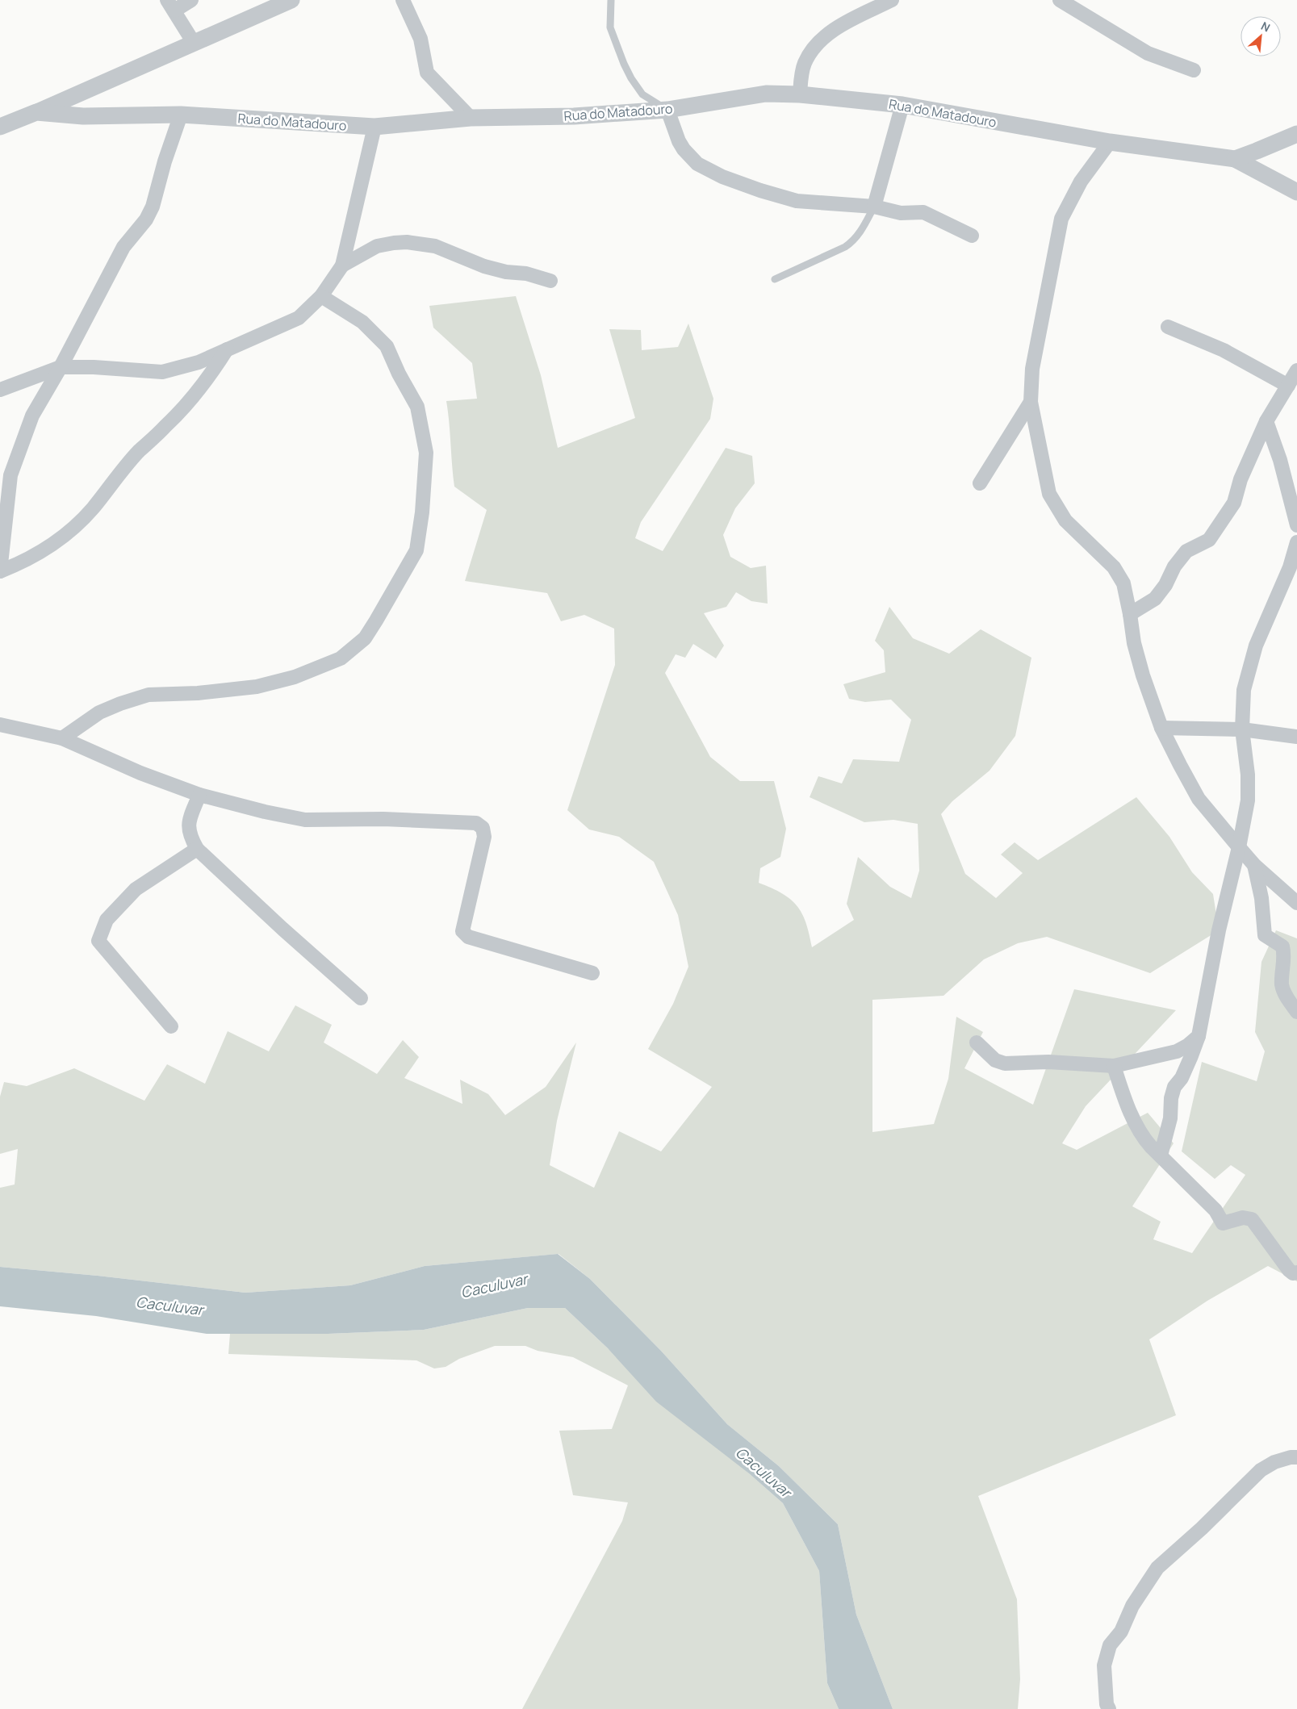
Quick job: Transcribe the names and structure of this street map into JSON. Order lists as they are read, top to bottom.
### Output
{
  "streets": {
    "street": ["Rua do Matadouro"]
  },
  "water": ["Caculuvar"],
  "north": "top right"
}
